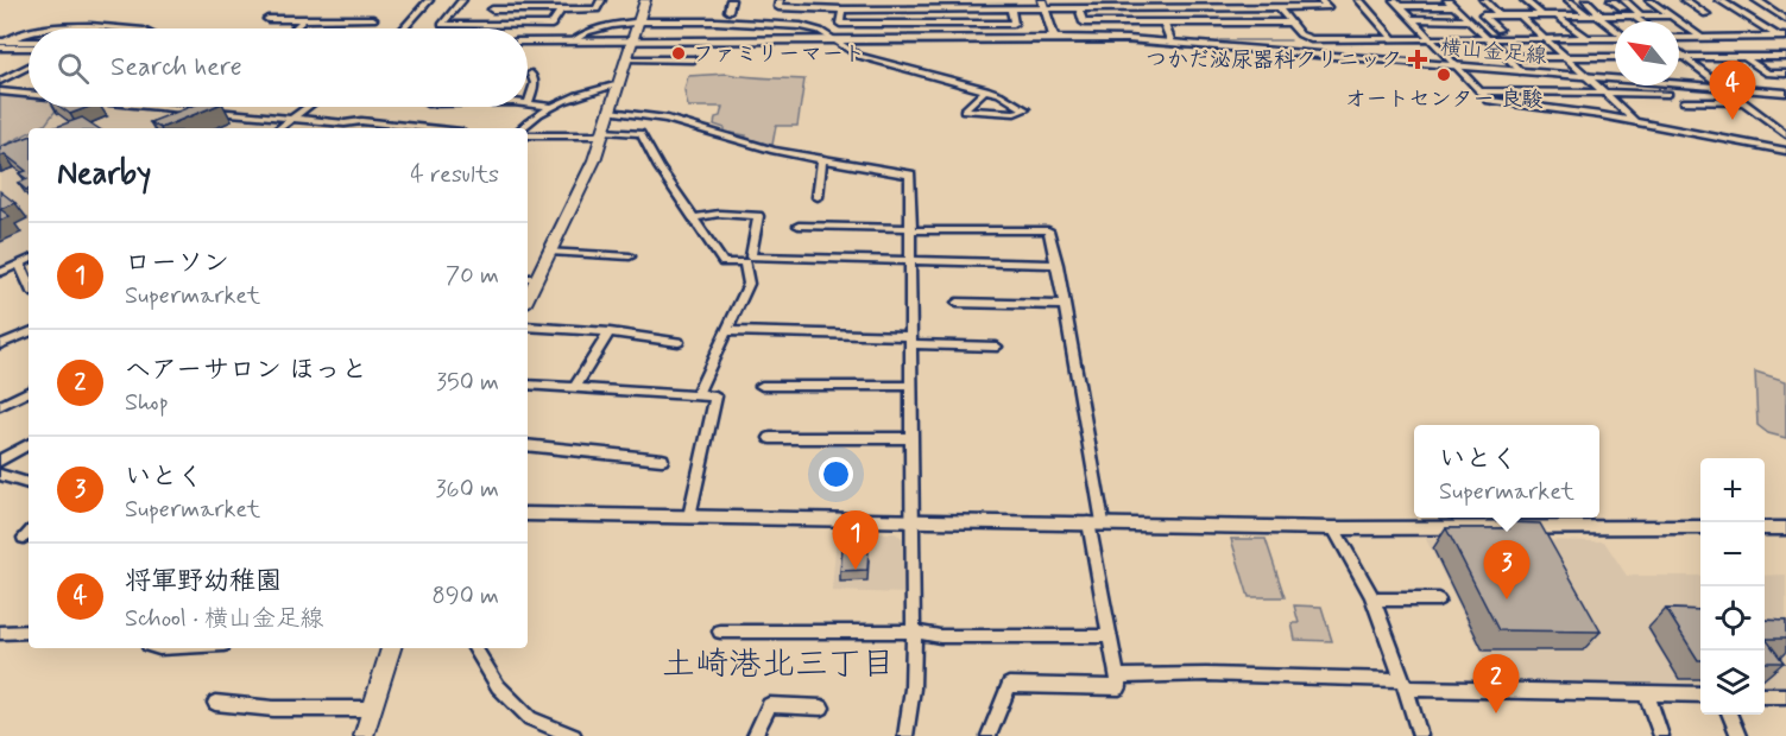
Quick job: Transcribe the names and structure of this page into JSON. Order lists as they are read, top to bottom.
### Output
{
  "streets": {
    "street": ["横山金足線"]
  },
  "districts": ["土崎港北三丁目"],
  "places": {
    "other": ["ファミリーマート", "オートセンター 良駿"],
    "health": ["つかだ泌尿器科クリニック"]
  },
  "north": "top left",
  "page": {
    "search": "Search here",
    "pins": [
      "4",
      "1",
      "3",
      "2"
    ],
    "heading": ["Nearby", "4 results"],
    "list": [
      {
        "mark": "1",
        "name": "ローソン",
        "note": "Supermarket",
        "value": "70 m"
      },
      {
        "mark": "2",
        "name": "ヘアーサロン ほっと",
        "note": "Shop",
        "value": "350 m"
      },
      {
        "mark": "3",
        "name": "いとく",
        "note": "Supermarket",
        "value": "360 m"
      },
      {
        "mark": "4",
        "name": "将軍野幼稚園",
        "note": "School · 横山金足線",
        "value": "890 m"
      }
    ],
    "popup": ["いとく", "Supermarket"],
    "map_buttons": ["+", "−"]
  }
}
